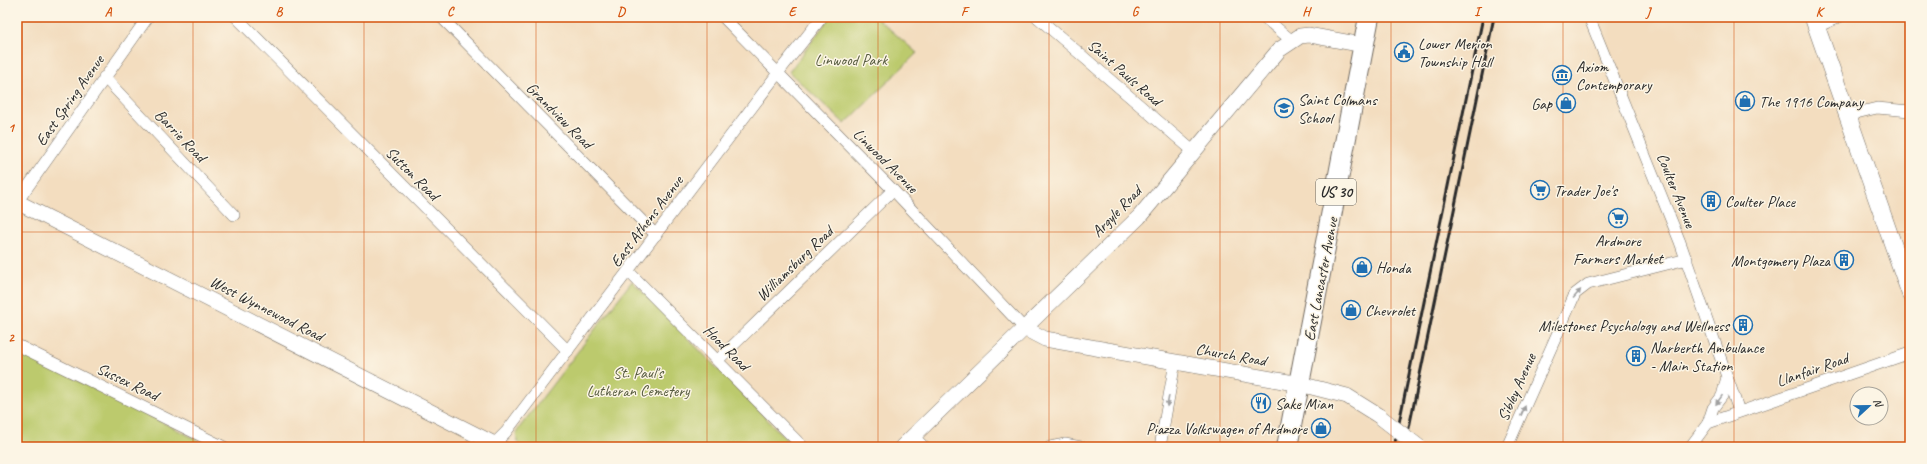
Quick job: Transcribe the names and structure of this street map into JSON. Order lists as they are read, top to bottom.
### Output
{
  "streets": {
    "highway": ["US 30", "East Lancaster Avenue"],
    "street": [
      "Saint Pauls Road",
      "East Spring Avenue",
      "Grandview Road",
      "Barrie Road",
      "Linwood Avenue",
      "Sutton Road",
      "Coulter Avenue",
      "Argyle Road",
      "East Athens Avenue",
      "Williamsburg Road",
      "West Wynnewood Road",
      "Hood Road",
      "Church Road",
      "Llanfair Road",
      "Sussex Road",
      "Sibley Avenue"
    ]
  },
  "crossings": [
    ["Saint Pauls Road", "Argyle Road"],
    ["East Spring Avenue", "Barrie Road"],
    ["East Spring Avenue", "West Wynnewood Road"],
    ["Grandview Road", "East Athens Avenue"],
    ["Linwood Avenue", "Argyle Road"],
    ["Linwood Avenue", "East Athens Avenue"],
    ["Linwood Avenue", "Williamsburg Road"],
    ["Linwood Avenue", "Church Road"],
    ["Sutton Road", "East Athens Avenue"],
    ["Coulter Avenue", "Llanfair Road"],
    ["Coulter Avenue", "Sibley Avenue"],
    ["Argyle Road", "East Lancaster Avenue"],
    ["Argyle Road", "Church Road"],
    ["East Athens Avenue", "West Wynnewood Road"],
    ["East Athens Avenue", "Hood Road"],
    ["Williamsburg Road", "Hood Road"],
    ["East Lancaster Avenue", "Church Road"]
  ],
  "one_way": ["Sibley Avenue"],
  "parks": ["Linwood Park", "St. Paul's Lutheran Cemetery"],
  "places": {
    "public building": ["Lower Merion Township Hall"],
    "museum": ["Axiom Contemporary"],
    "shop": [
      "The 1916 Company",
      "Gap",
      "Honda",
      "Chevrolet",
      "Piazza Volkswagen of Ardmore"
    ],
    "school or university": ["Saint Colmans School"],
    "supermarket": ["Trader Joe's", "Ardmore Farmers Market"],
    "building": [
      "Coulter Place",
      "Montgomery Plaza",
      "Milestones Psychology and Wellness",
      "Narberth Ambulance - Main Station"
    ],
    "restaurant": ["Sake Mian"]
  },
  "north": "right",
  "grid": {
    "columns": [
      "A",
      "B",
      "C",
      "D",
      "E",
      "F",
      "G",
      "H",
      "I",
      "J",
      "K"
    ],
    "rows": ["1", "2"]
  }
}
